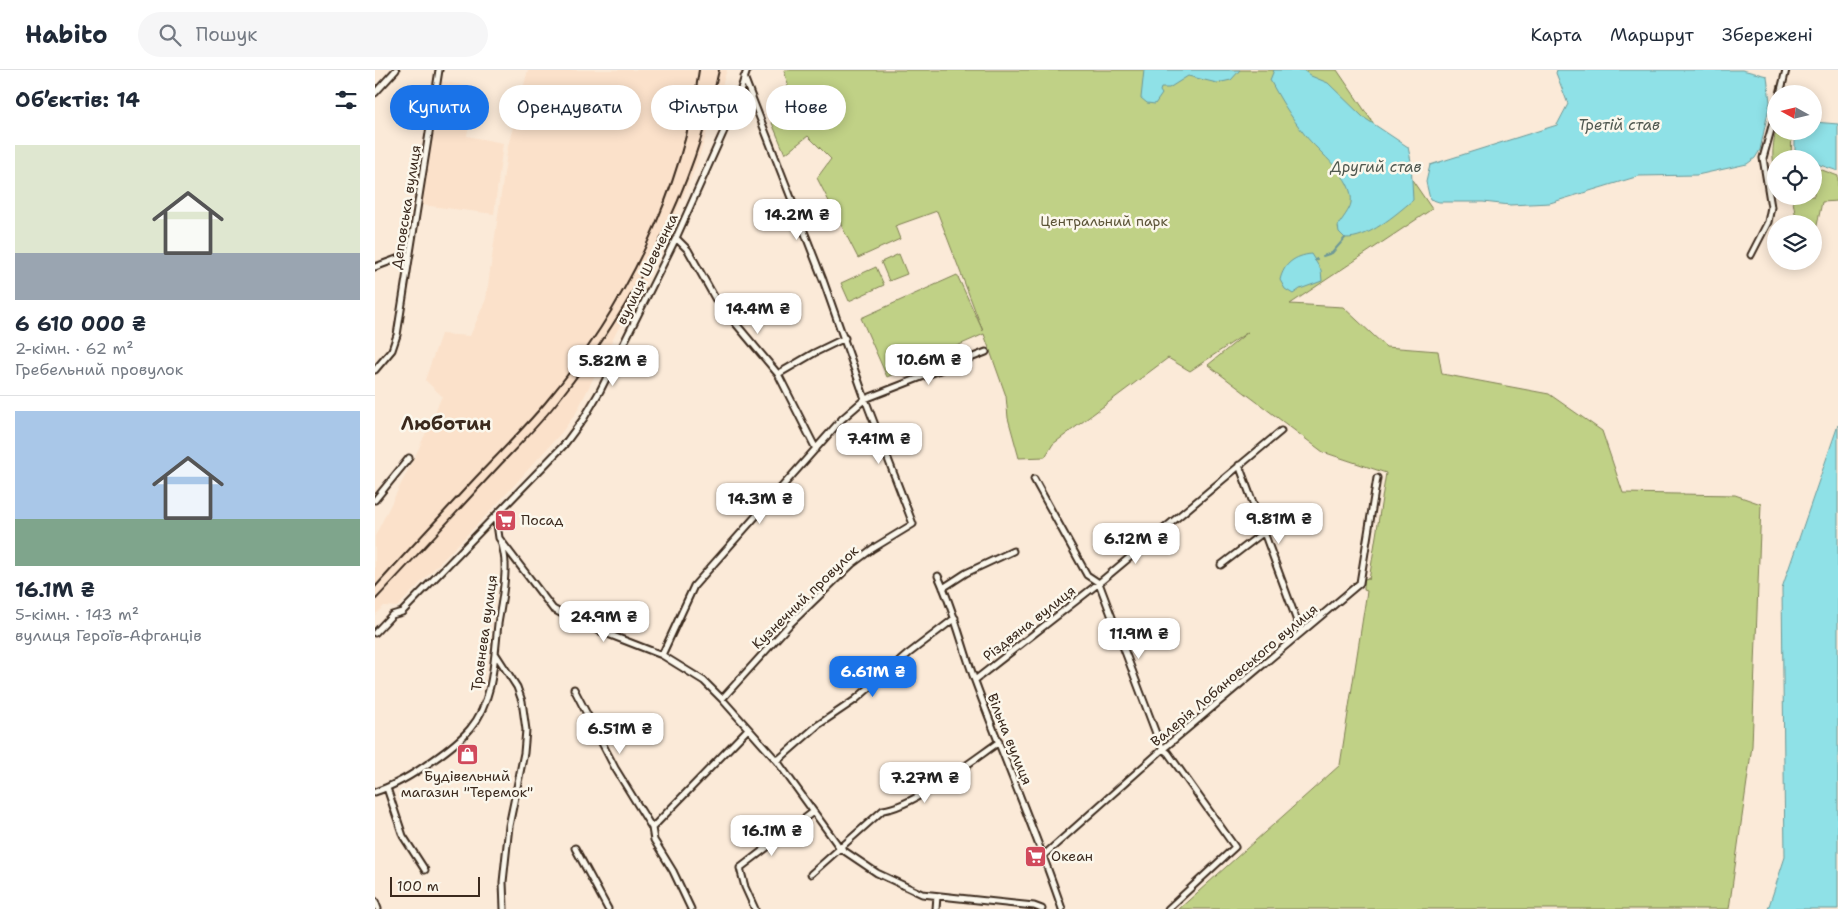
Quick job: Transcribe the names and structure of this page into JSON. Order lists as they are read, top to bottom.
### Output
{
  "streets": {
    "street": [
      "Деповська вулиця",
      "вулиця Шевченка",
      "Кузнечний провулок",
      "Різдвяна вулиця",
      "Травнева вулиця",
      "Валерія Лобановського вулиця",
      "Вільна вулиця"
    ]
  },
  "crossings": [
    ["вулиця Шевченка", "Травнева вулиця"],
    ["Різдвяна вулиця", "Вільна вулиця"],
    ["Валерія Лобановського вулиця", "Вільна вулиця"]
  ],
  "districts": ["Люботин"],
  "water": ["Третій став", "Другий став"],
  "parks": ["Центральний парк"],
  "places": {
    "supermarket": ["Посад", "Океан"],
    "shop": ["Будівельний магазин \"Теремок\""]
  },
  "scale_bar": "100 m",
  "north": "left",
  "page": {
    "header": "Habito",
    "search": "Пошук",
    "nav": ["Карта", "Маршрут", "Збережені"],
    "heading": "Об’єктів: 14",
    "chip": [
      "Купити",
      "Орендувати",
      "Фільтри",
      "Нове"
    ],
    "list": [
      {
        "name": "6 610 000 ₴",
        "note": "2-кімн. · 62 m² · Гребельний провулок"
      },
      {
        "name": "16.1M ₴",
        "note": "5-кімн. · 143 m² · вулиця Героїв-Афганців"
      }
    ],
    "price": [
      "14.2M ₴",
      "14.4M ₴",
      "10.6M ₴",
      "5.82M ₴",
      "7.41M ₴",
      "14.3M ₴",
      "9.81M ₴",
      "6.12M ₴",
      "24.9M ₴",
      "11.9M ₴",
      "6.61M ₴",
      "6.51M ₴",
      "7.27M ₴",
      "16.1M ₴"
    ],
    "scale": "100 m"
  }
}
